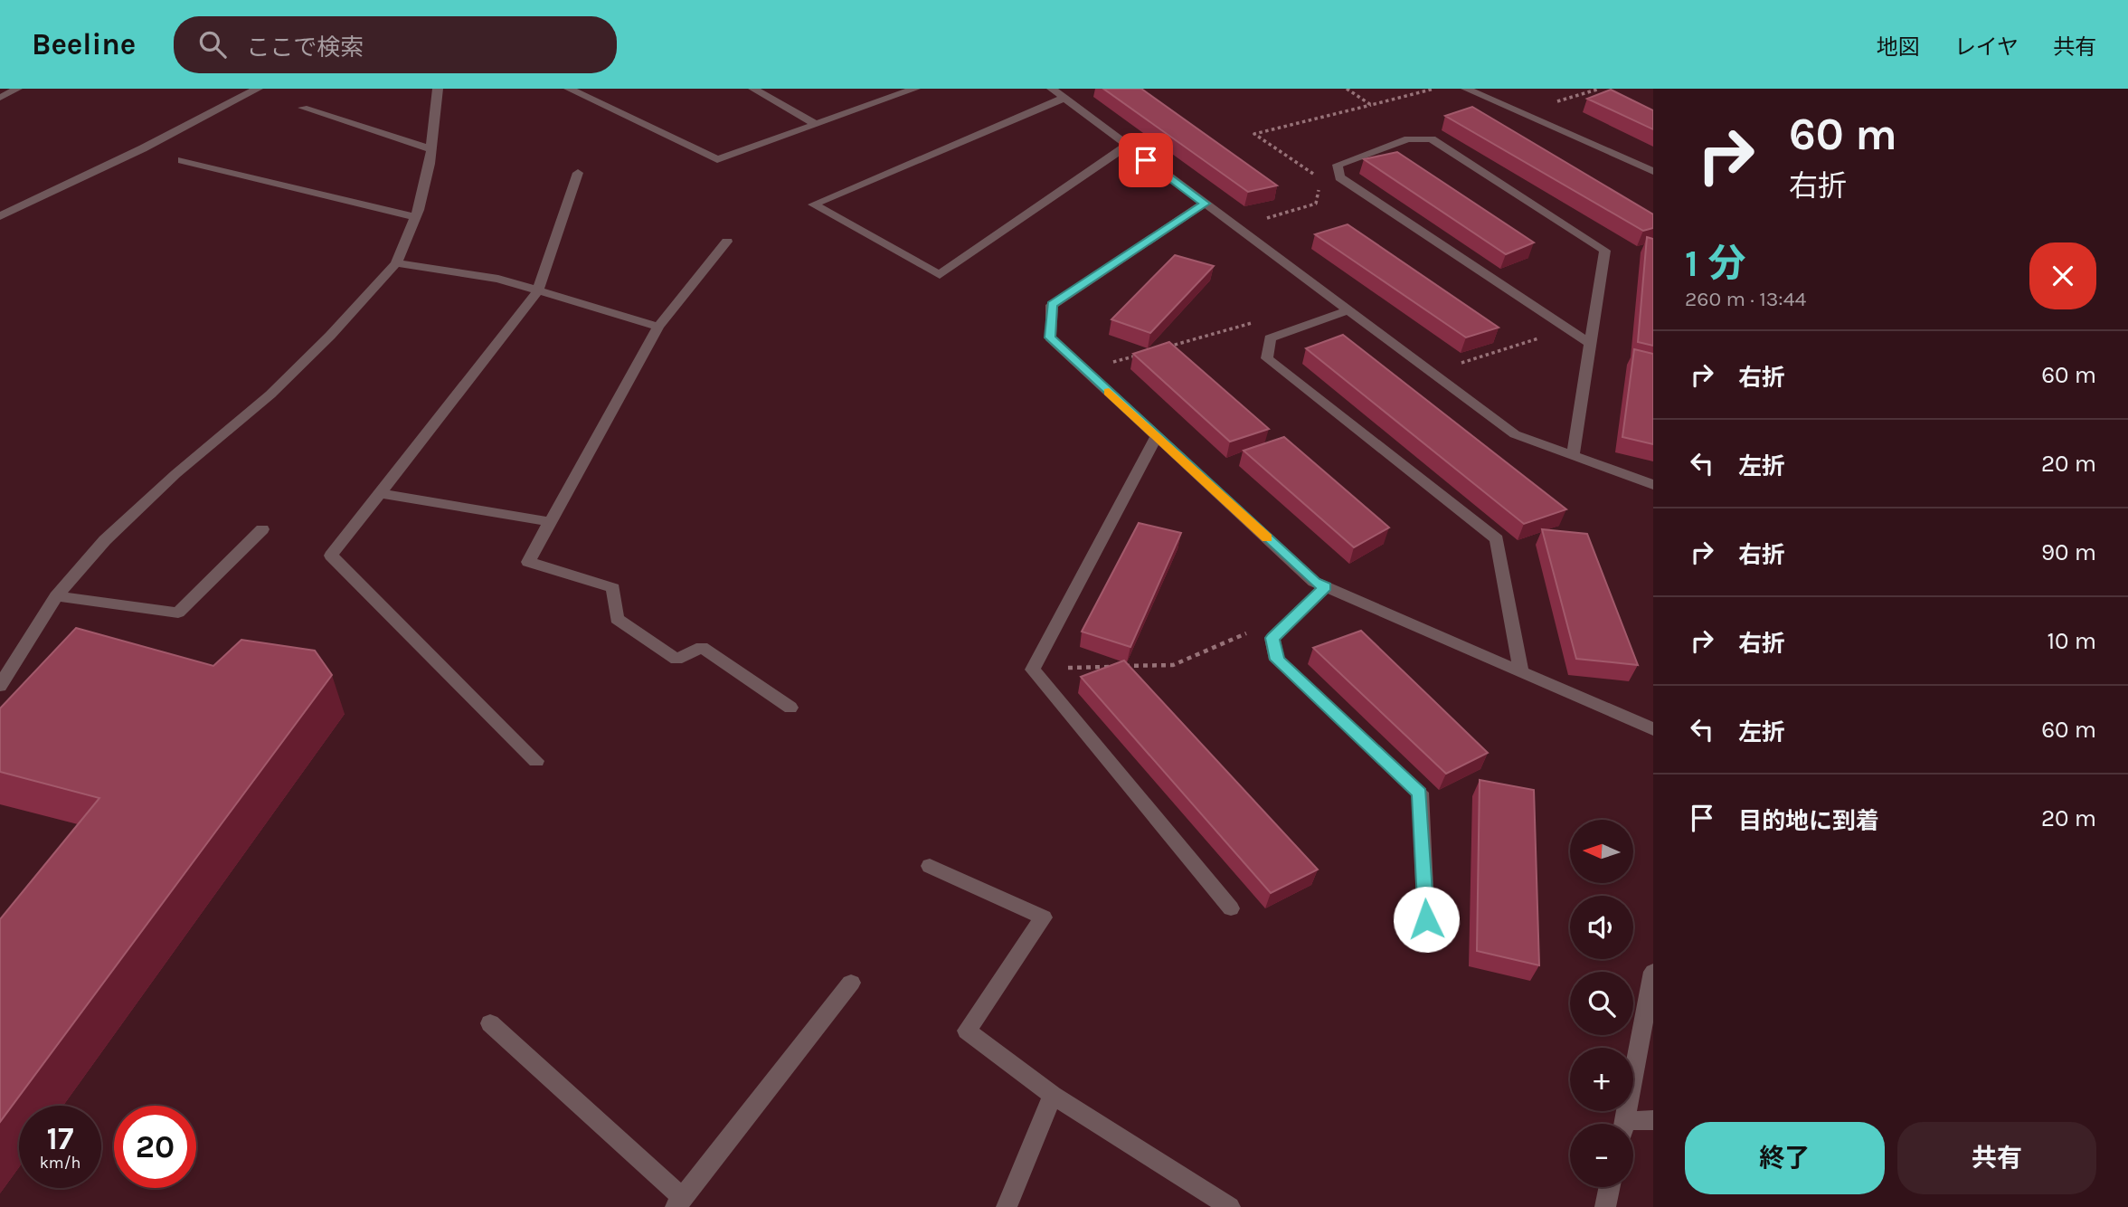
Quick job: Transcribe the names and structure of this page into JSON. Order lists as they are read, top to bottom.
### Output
{
  "north": "left",
  "page": {
    "header": "Beeline",
    "search": "ここで検索",
    "nav": ["地図", "レイヤ", "共有"],
    "turn": ["60 m", "右折"],
    "heading": ["1 分", "260 m · 13:44"],
    "list": [
      {
        "name": "右折",
        "value": "60 m"
      },
      {
        "name": "左折",
        "value": "20 m"
      },
      {
        "name": "右折",
        "value": "90 m"
      },
      {
        "name": "右折",
        "value": "10 m"
      },
      {
        "name": "左折",
        "value": "60 m"
      },
      {
        "name": "目的地に到着",
        "value": "20 m"
      }
    ],
    "map_buttons": ["+", "−"],
    "speed": "17 km/h",
    "limit": "20",
    "buttons": ["終了", "共有"]
  }
}
